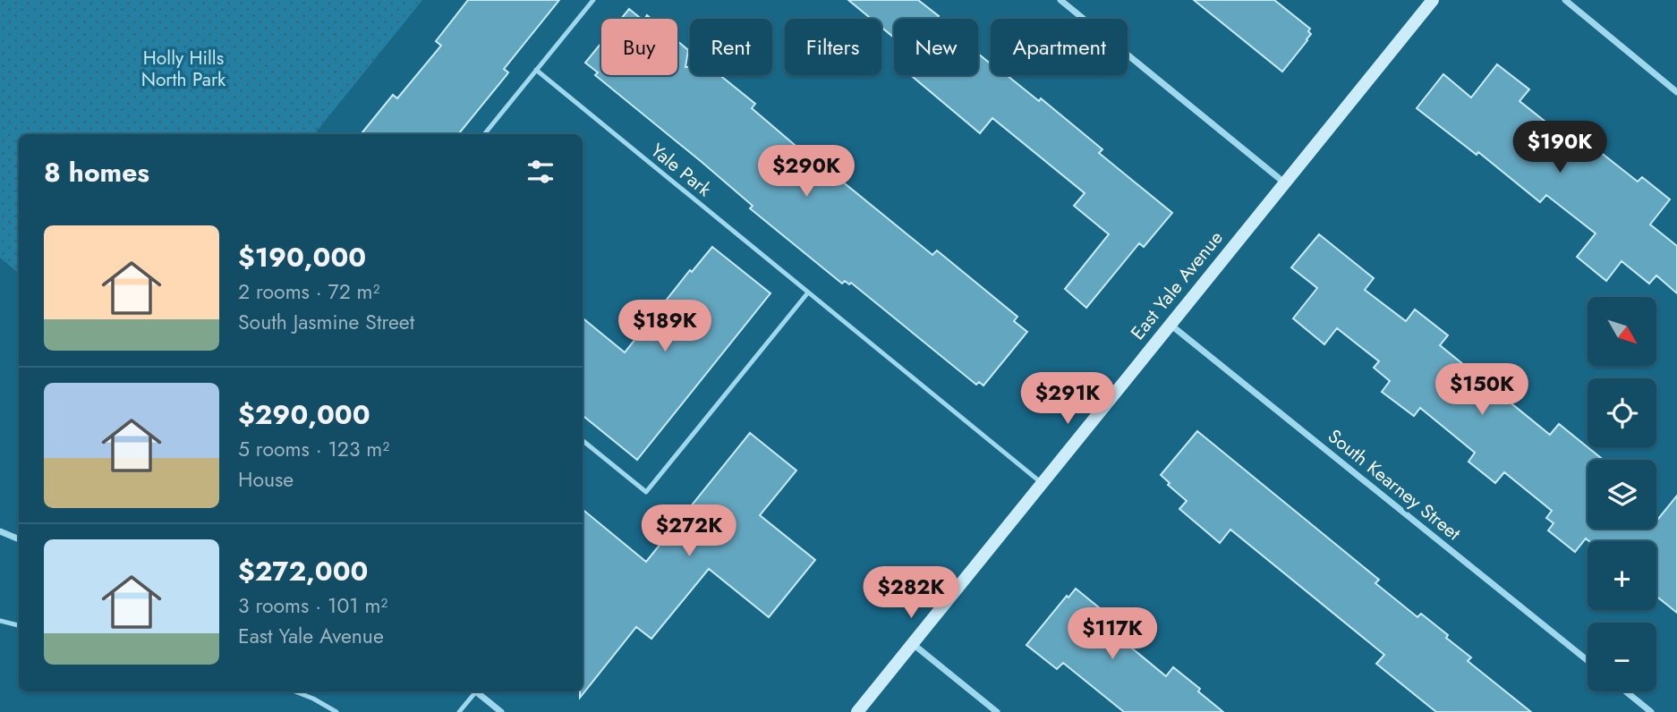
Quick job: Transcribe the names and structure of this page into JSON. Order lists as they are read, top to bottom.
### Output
{
  "streets": {
    "main road": ["East Yale Avenue"],
    "street": ["South Kearney Street"],
    "lane": ["Yale Park"]
  },
  "crossings": [
    ["Yale Park", "East Yale Avenue"],
    ["East Yale Avenue", "South Kearney Street"]
  ],
  "parks": ["Holly Hills North Park"],
  "north": "bottom right",
  "page": {
    "chip": [
      "Buy",
      "Rent",
      "Filters",
      "New",
      "Apartment"
    ],
    "price": [
      "$190K",
      "$290K",
      "$189K",
      "$150K",
      "$291K",
      "$272K",
      "$282K",
      "$117K"
    ],
    "heading": "8 homes",
    "list": [
      {
        "name": "$190,000",
        "note": "2 rooms · 72 m² · South Jasmine Street"
      },
      {
        "name": "$290,000",
        "note": "5 rooms · 123 m² · House"
      },
      {
        "name": "$272,000",
        "note": "3 rooms · 101 m² · East Yale Avenue"
      }
    ],
    "map_buttons": ["+", "−"]
  }
}
